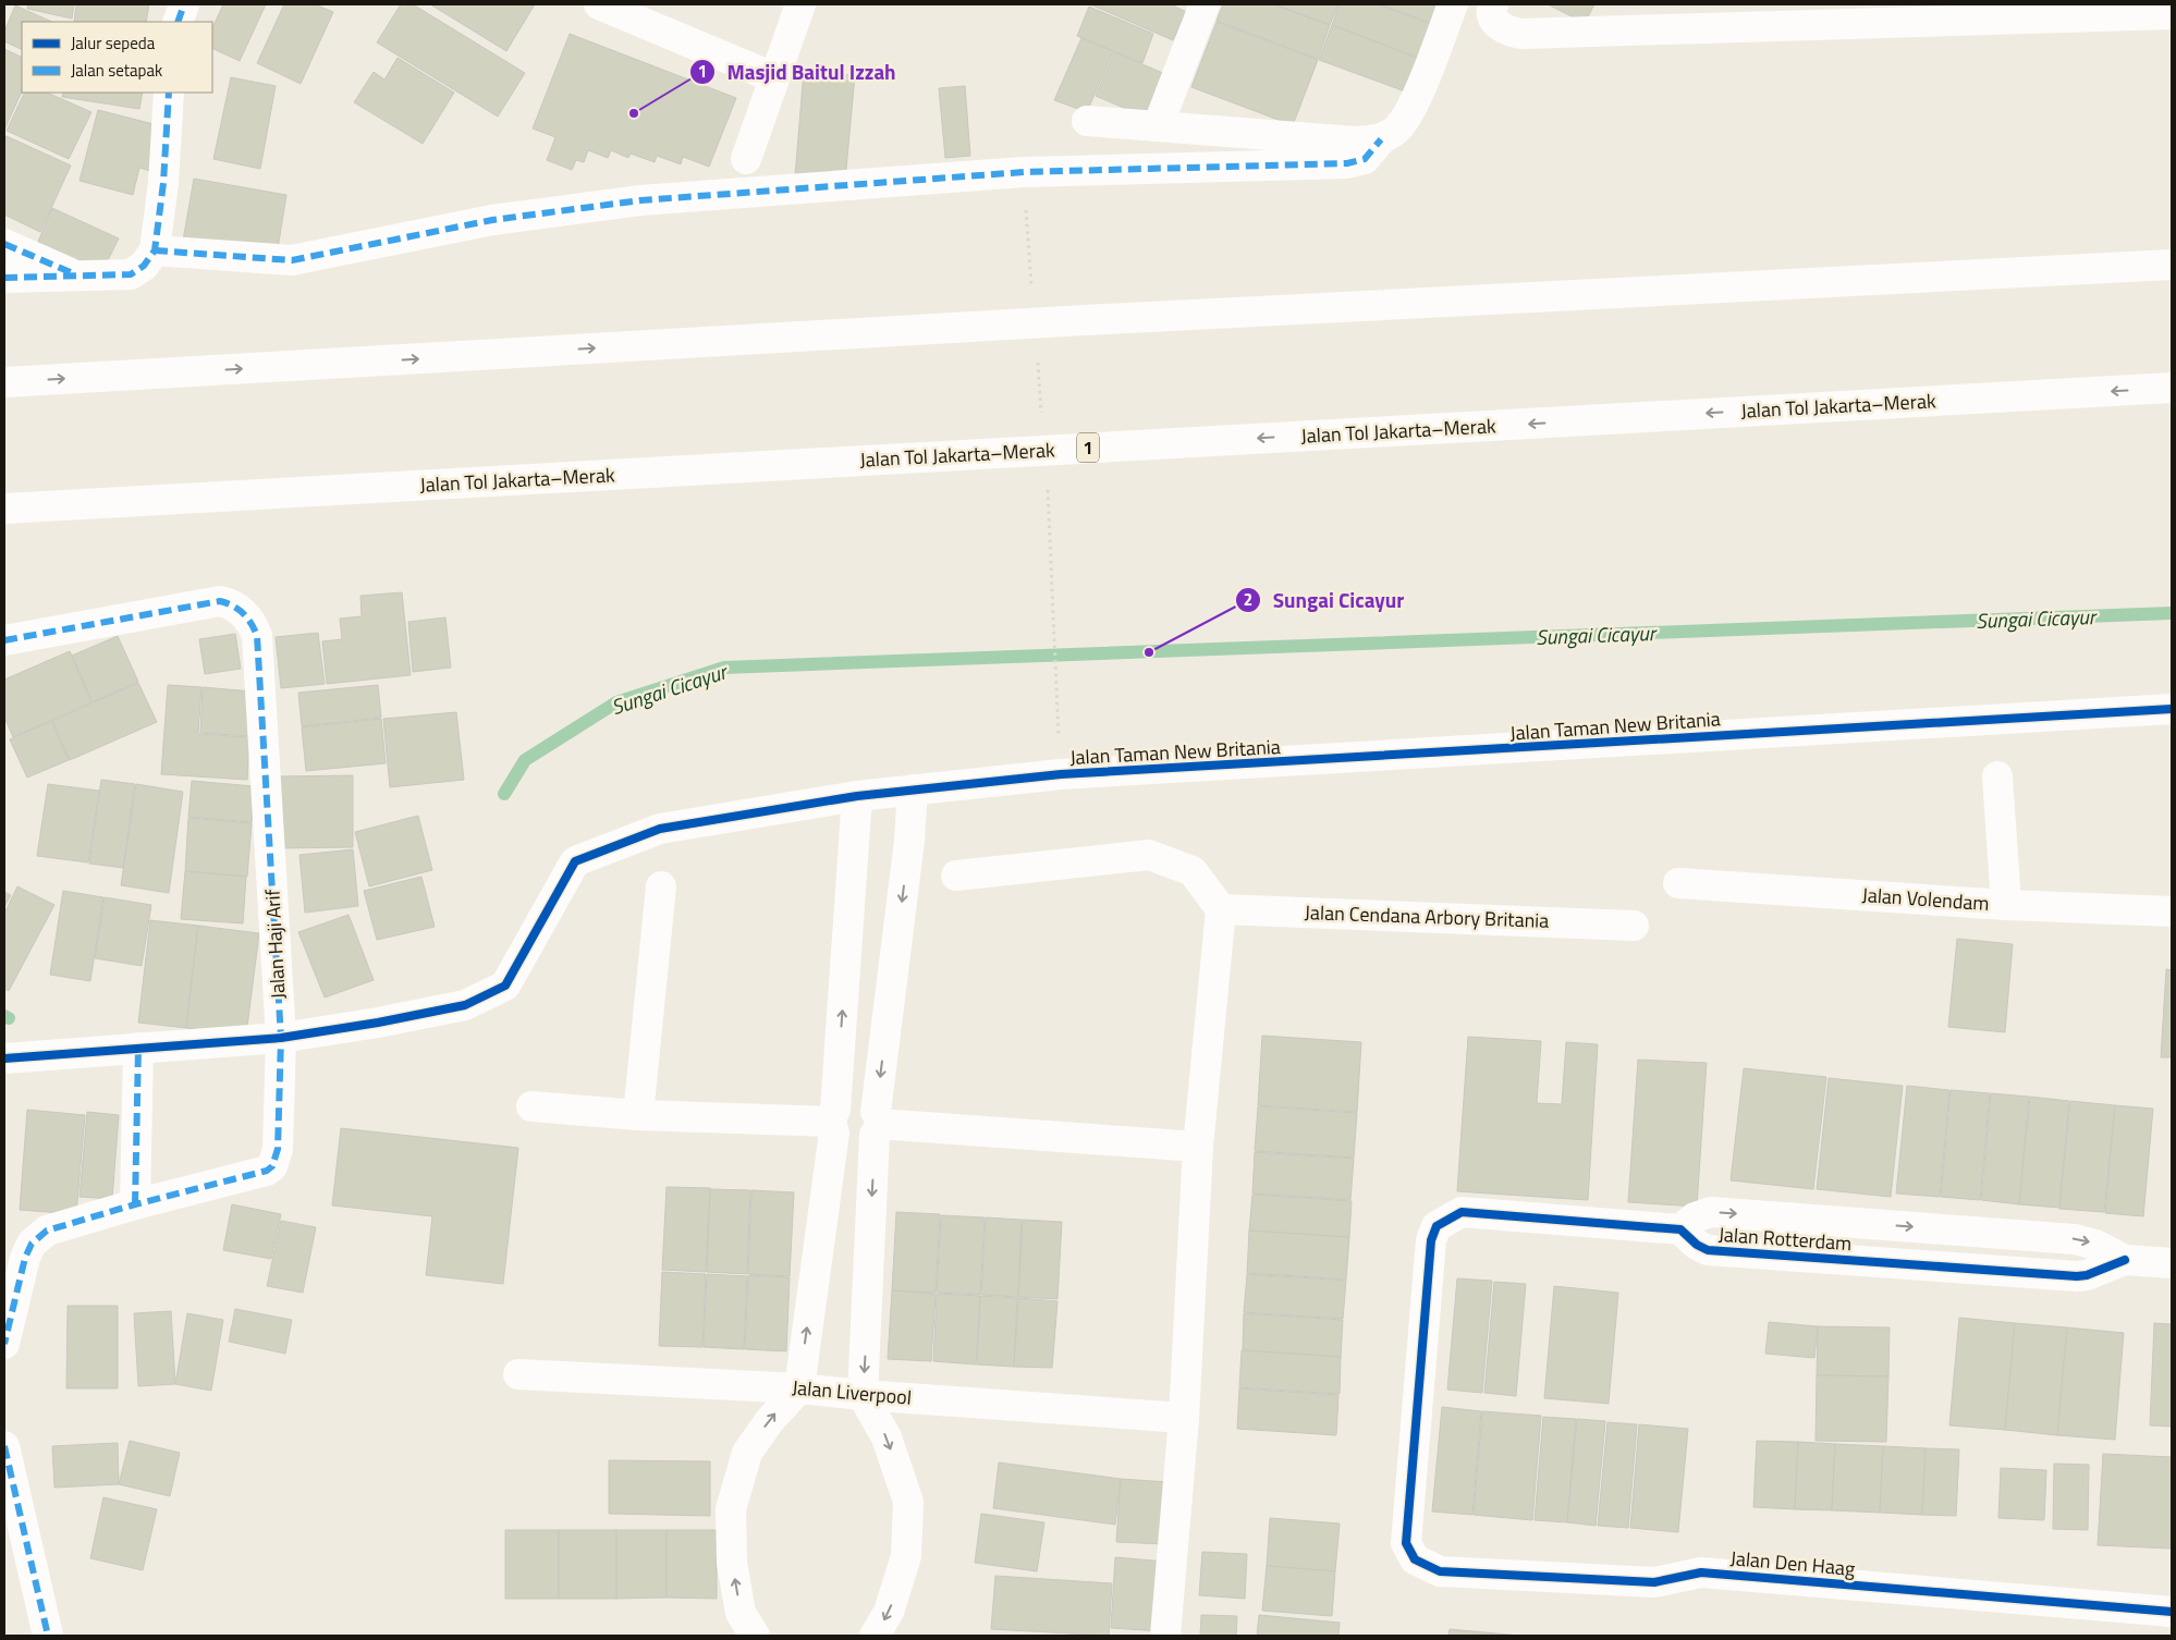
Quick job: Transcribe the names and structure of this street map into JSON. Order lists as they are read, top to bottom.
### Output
{
  "streets": {
    "main road": [
      "Jalan Tol Jakarta–Merak",
      "1",
      "Jalan Taman New Britania",
      "Jalan Volendam",
      "Jalan Cendana Arbory Britania",
      "Jalan Haji Arif",
      "Jalan Rotterdam",
      "Jalan Liverpool",
      "Jalan Den Haag"
    ]
  },
  "crossings": [
    ["Jalan Taman New Britania", "Jalan Haji Arif"],
    ["Jalan Rotterdam", "Jalan Den Haag"]
  ],
  "water": ["Sungai Cicayur"],
  "places": ["Masjid Baitul Izzah", "Sungai Cicayur"],
  "legend": ["Jalur sepeda", "Jalan setapak"]
}
